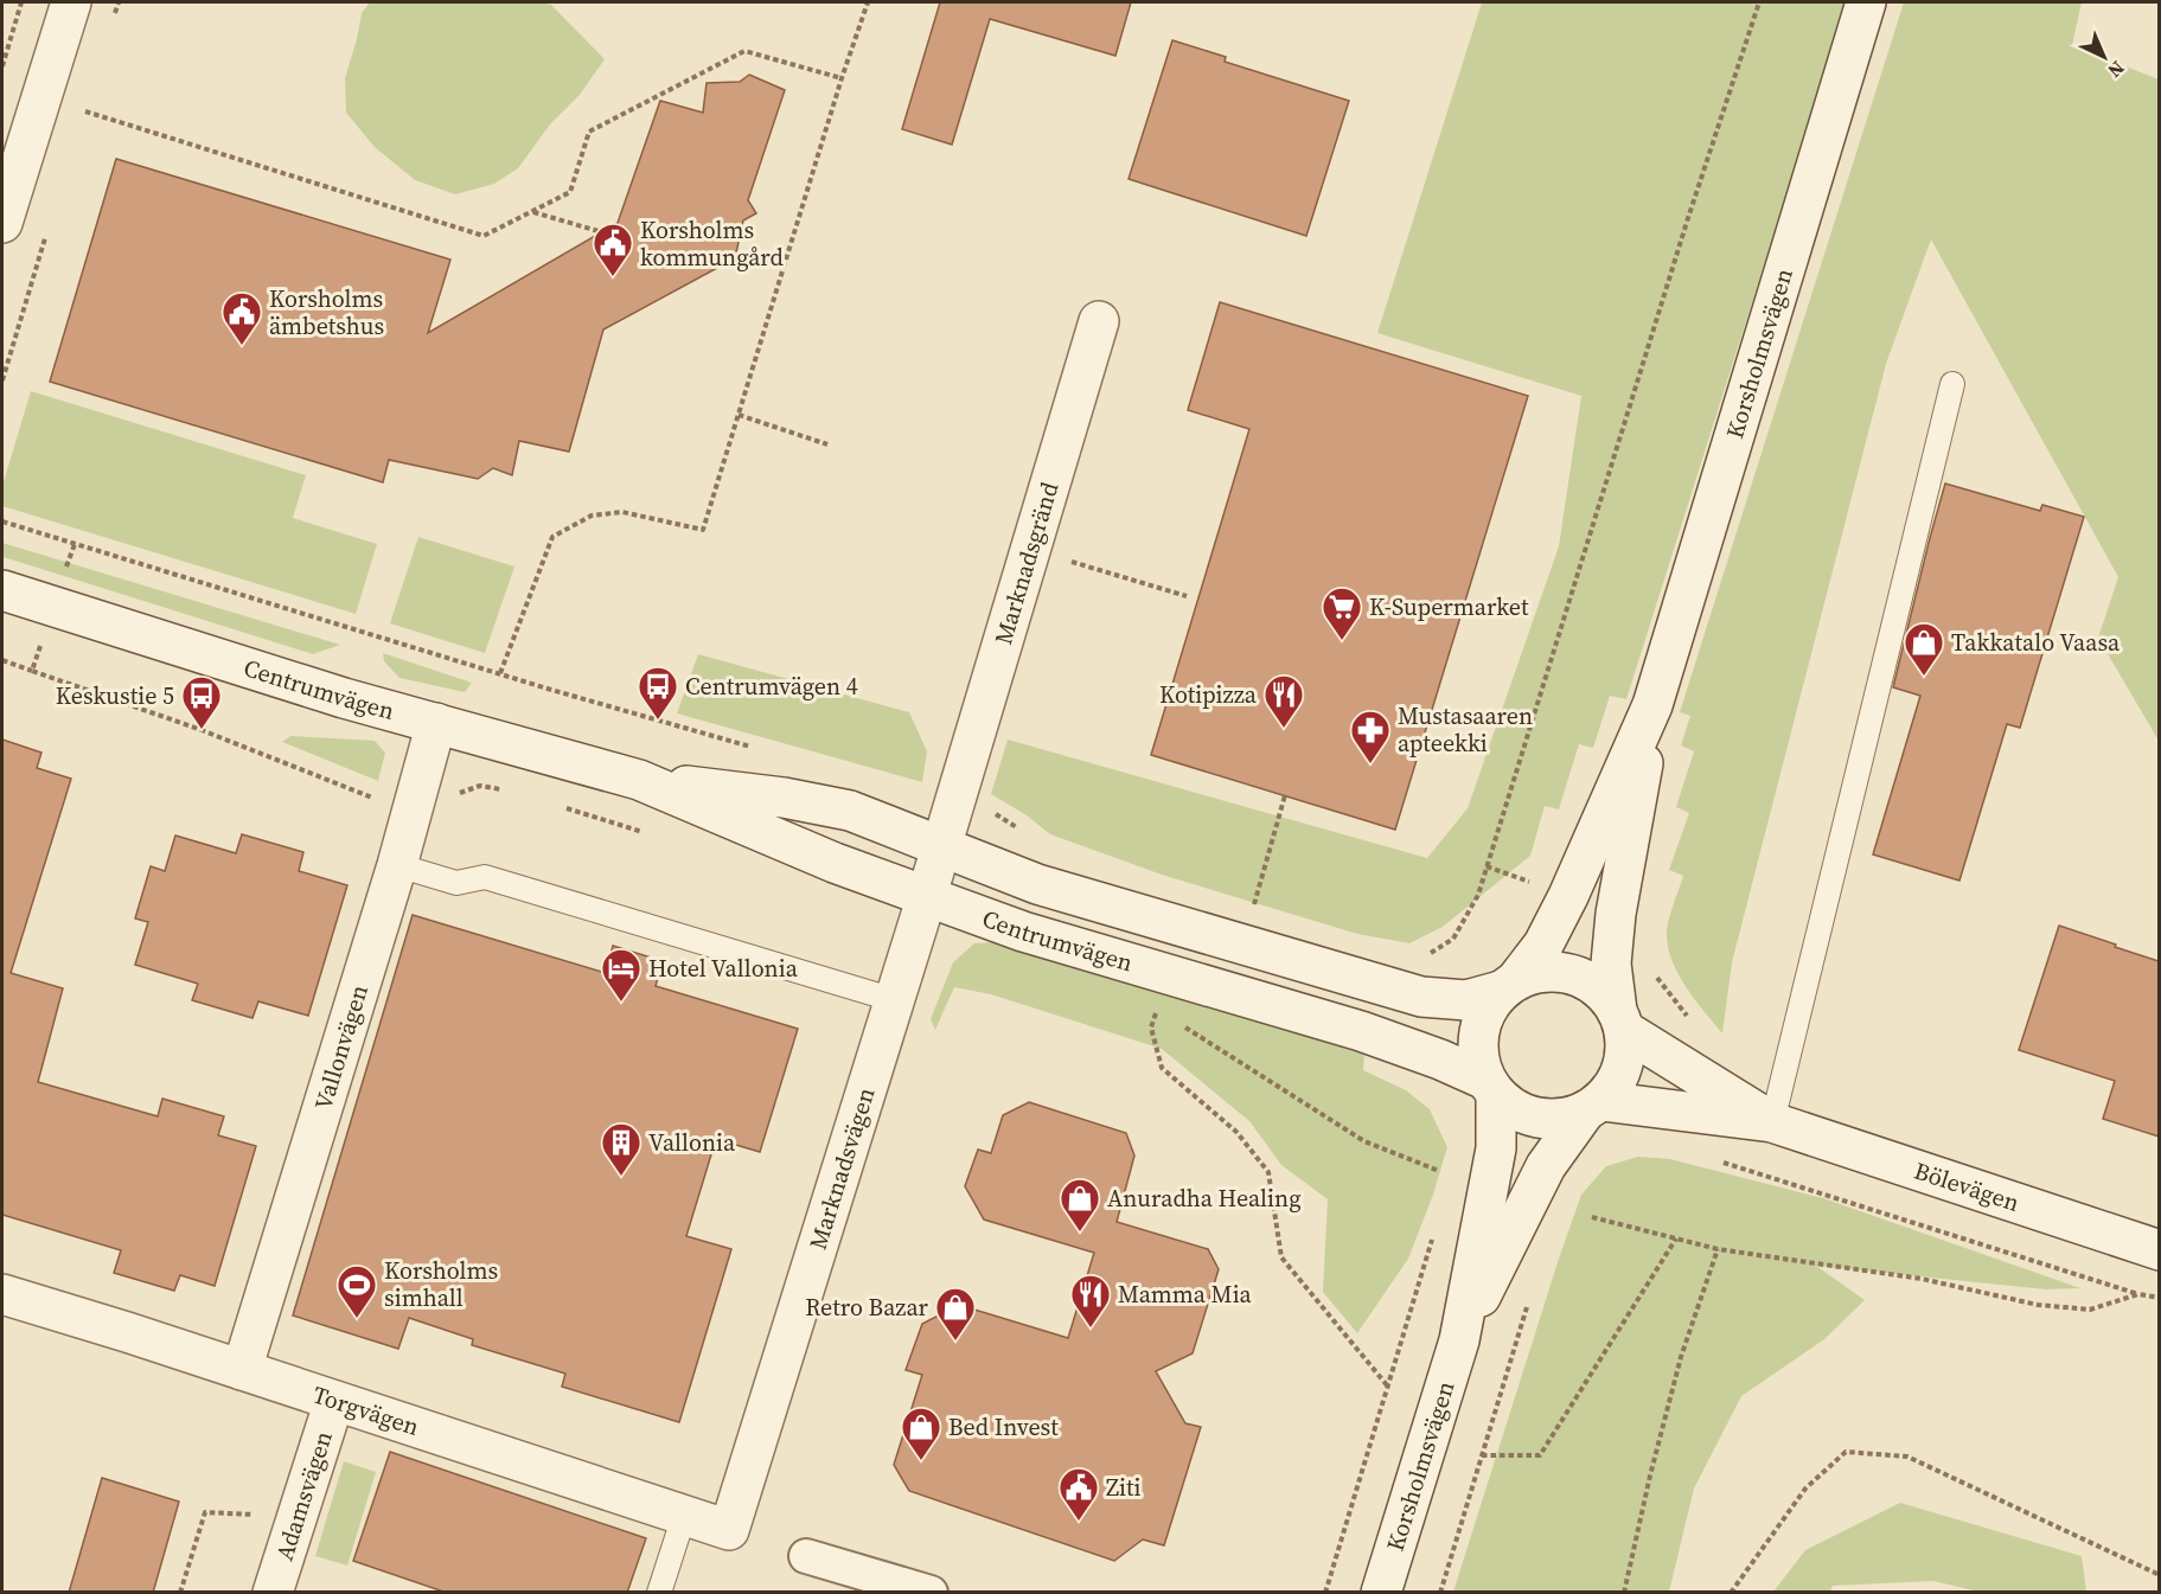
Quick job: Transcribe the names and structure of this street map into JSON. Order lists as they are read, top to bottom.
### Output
{
  "streets": {
    "main road": [
      "Korsholmsvägen",
      "Marknadsgränd",
      "Centrumvägen",
      "Vallonvägen",
      "Marknadsvägen",
      "Bölevägen",
      "Torgvägen",
      "Adamsvägen"
    ]
  },
  "crossings": [
    ["Korsholmsvägen", "Centrumvägen"],
    ["Korsholmsvägen", "Bölevägen"],
    ["Marknadsgränd", "Marknadsvägen"],
    ["Centrumvägen", "Vallonvägen"],
    ["Centrumvägen", "Marknadsvägen"],
    ["Centrumvägen", "Bölevägen"],
    ["Vallonvägen", "Torgvägen"],
    ["Marknadsvägen", "Torgvägen"],
    ["Torgvägen", "Adamsvägen"]
  ],
  "places": {
    "public building": ["Korsholms kommungård", "Korsholms ämbetshus", "Ziti"],
    "supermarket": ["K-Supermarket"],
    "shop": [
      "Takkatalo Vaasa",
      "Anuradha Healing",
      "Retro Bazar",
      "Bed Invest"
    ],
    "bus stop": ["Centrumvägen 4", "Keskustie 5"],
    "restaurant": ["Kotipizza", "Mamma Mia"],
    "pharmacy": ["Mustasaaren apteekki"],
    "hotel": ["Hotel Vallonia"],
    "building": ["Vallonia"],
    "sports": ["Korsholms simhall"]
  },
  "north": "bottom right"
}
